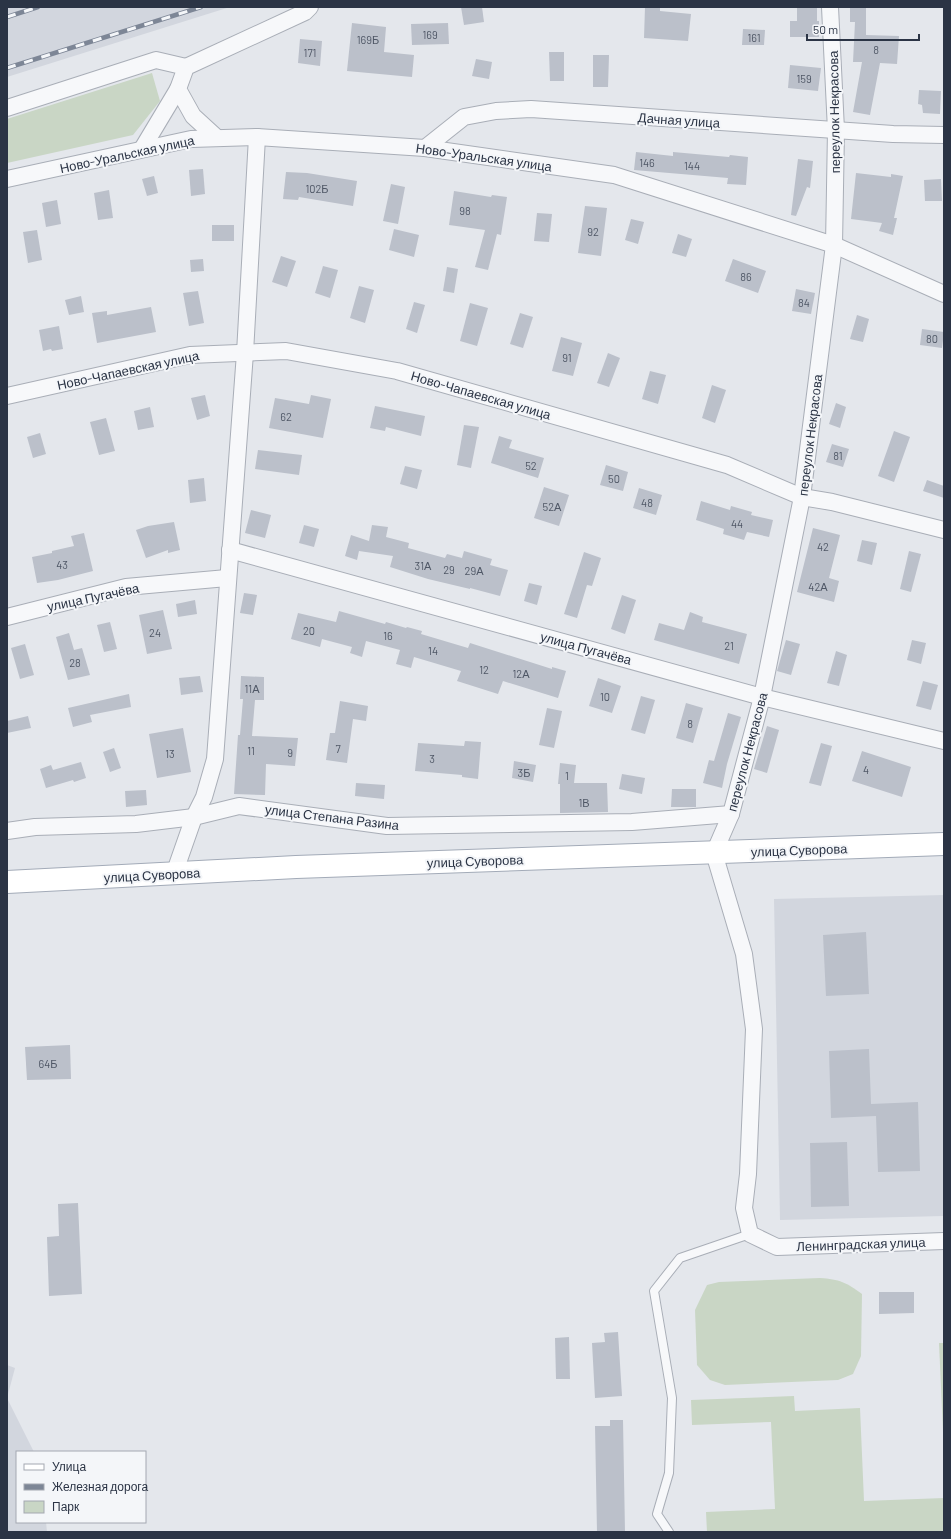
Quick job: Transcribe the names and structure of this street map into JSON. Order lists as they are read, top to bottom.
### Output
{
  "streets": {
    "main road": ["улица Суворова"],
    "street": [
      "переулок Некрасова",
      "Дачная улица",
      "Ново-Уральская улица",
      "Ново-Чапаевская улица",
      "улица Пугачёва",
      "улица Степана Разина",
      "Ленинградская улица"
    ]
  },
  "crossings": [
    ["переулок Некрасова", "Дачная улица"],
    ["переулок Некрасова", "Ново-Уральская улица"],
    ["переулок Некрасова", "Ново-Чапаевская улица"],
    ["переулок Некрасова", "улица Пугачёва"],
    ["переулок Некрасова", "улица Степана Разина"],
    ["переулок Некрасова", "улица Суворова"],
    ["Дачная улица", "Ново-Уральская улица"]
  ],
  "house_numbers": [
    "169",
    "161",
    "169Б",
    "8",
    "171",
    "159",
    "146",
    "144",
    "102Б",
    "98",
    "92",
    "86",
    "84",
    "80",
    "91",
    "62",
    "81",
    "52",
    "50",
    "48",
    "52А",
    "44",
    "42",
    "43",
    "31А",
    "29",
    "29А",
    "42А",
    "20",
    "24",
    "16",
    "21",
    "14",
    "28",
    "12",
    "12А",
    "11А",
    "10",
    "8",
    "7",
    "11",
    "9",
    "13",
    "3",
    "4",
    "3Б",
    "1",
    "1В",
    "64Б"
  ],
  "legend": ["Улица", "Железная дорога", "Парк"],
  "scale_bar": "50 m"
}
